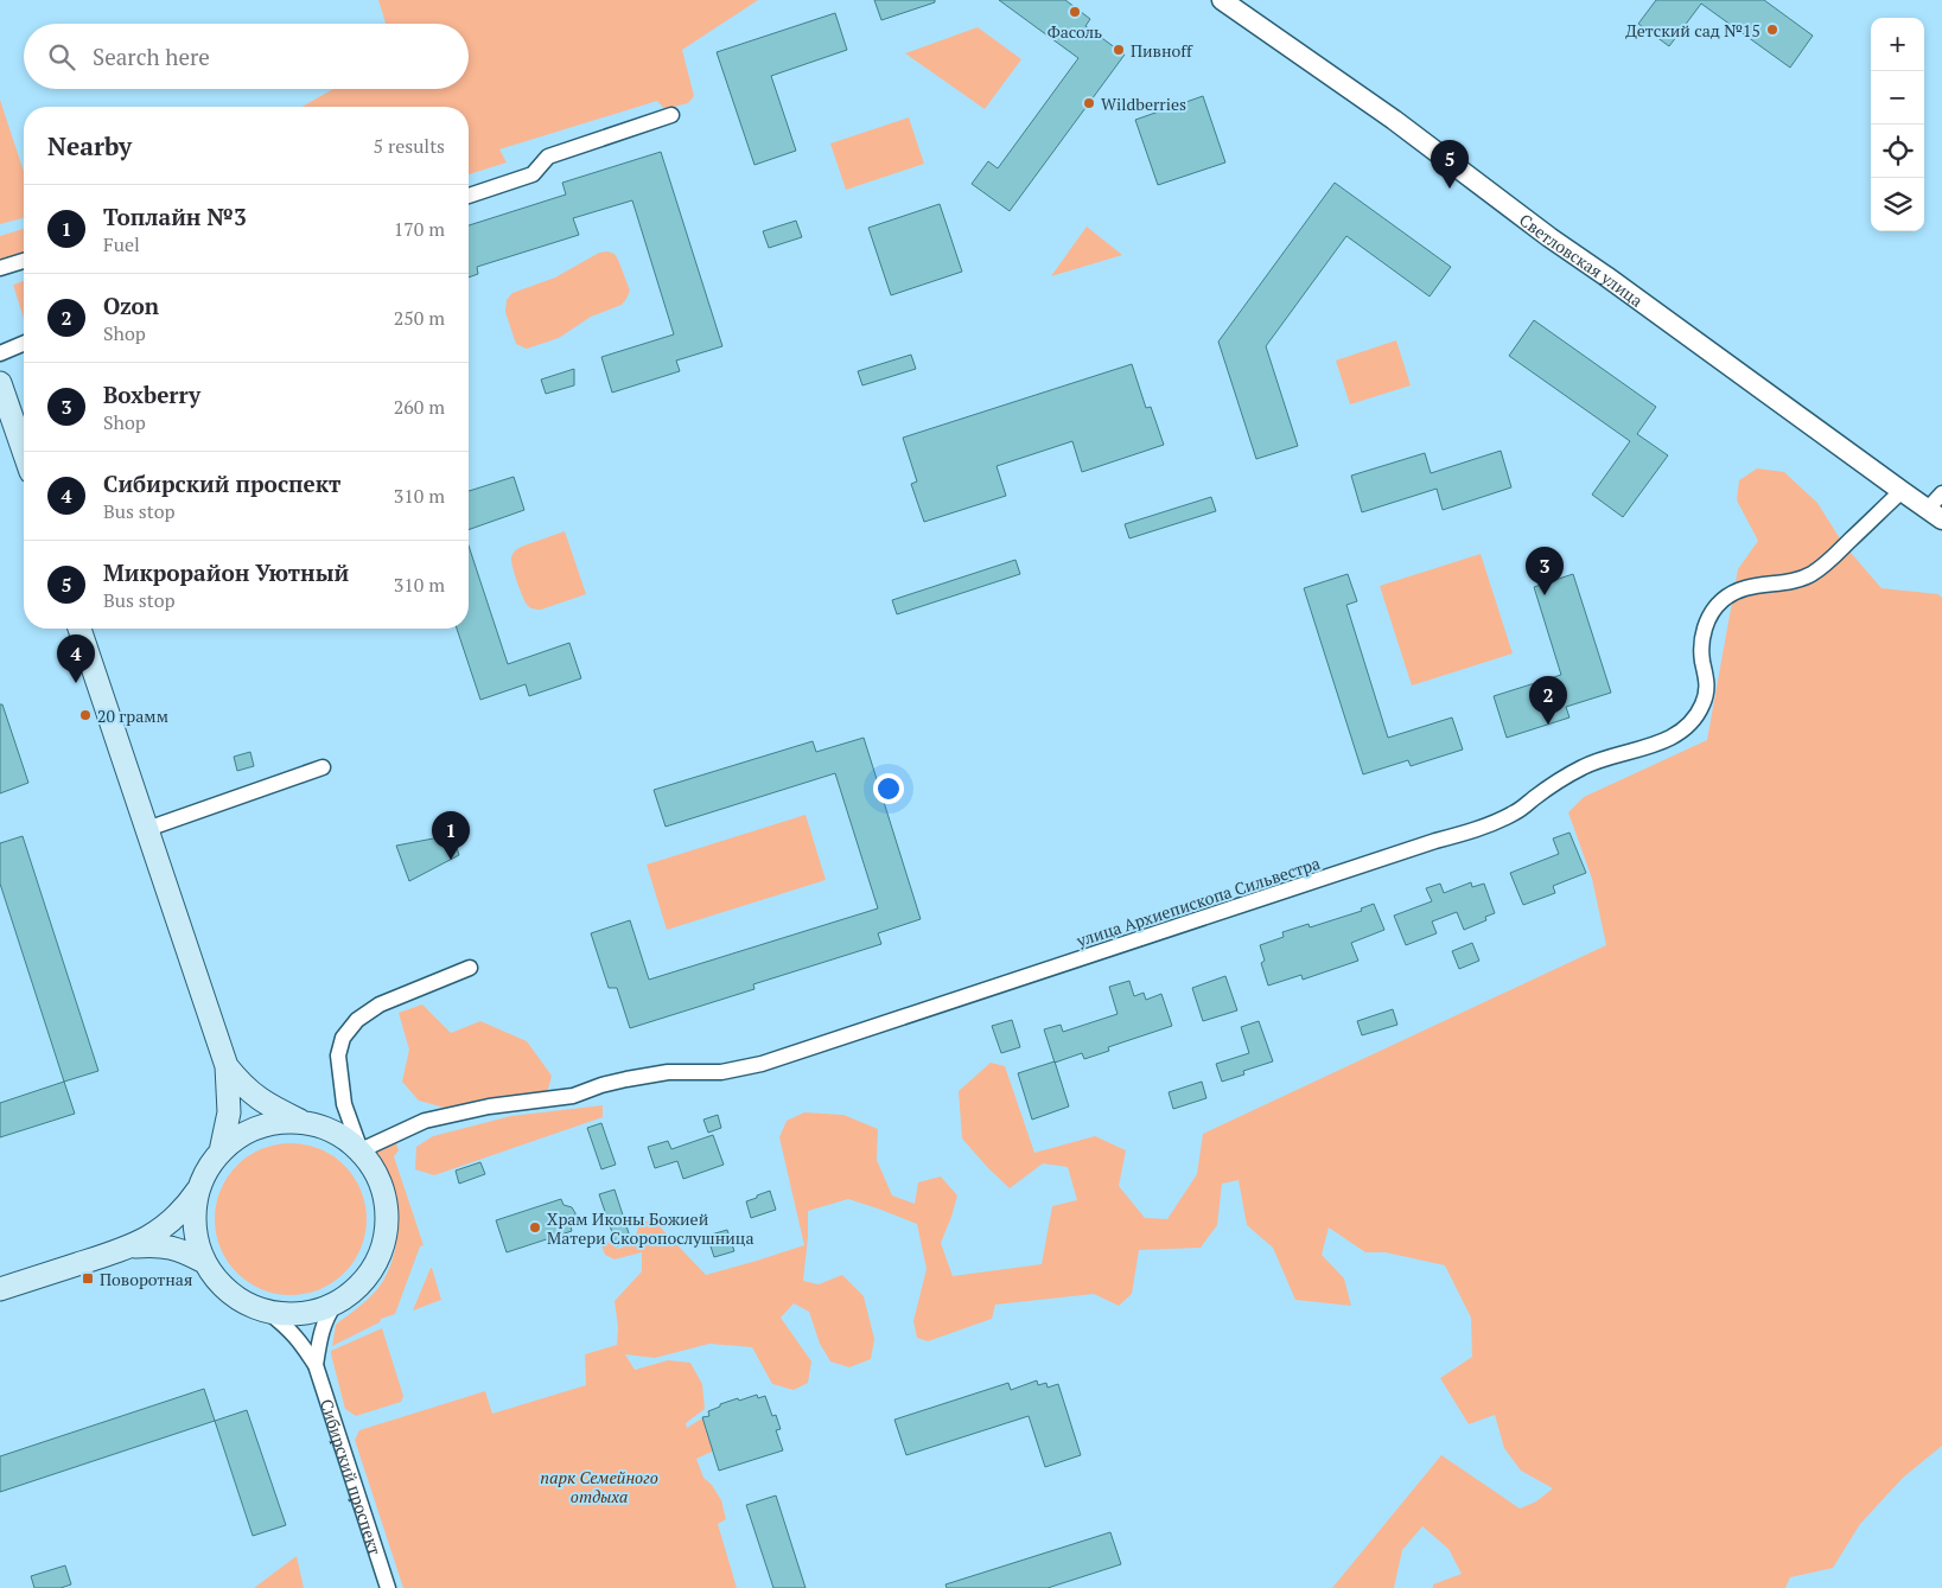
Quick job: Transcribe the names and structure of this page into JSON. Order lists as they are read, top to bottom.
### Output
{
  "streets": {
    "main road": ["Сибирский проспект"],
    "street": ["Светловская улица", "улица Архиепископа Сильвестра"]
  },
  "crossings": [
    ["Светловская улица", "улица Архиепископа Сильвестра"],
    ["улица Архиепископа Сильвестра", "Сибирский проспект"]
  ],
  "parks": ["парк Семейного отдыха"],
  "places": {
    "other": [
      "Фасоль",
      "Детский сад №15",
      "Пивноff",
      "Wildberries",
      "20 грамм",
      "Храм Иконы Божией Матери Скоропослушница"
    ],
    "transit": ["Поворотная"]
  },
  "page": {
    "map_buttons": ["+", "−"],
    "search": "Search here",
    "heading": ["Nearby", "5 results"],
    "pins": [
      "5",
      "3",
      "4",
      "2",
      "1"
    ],
    "list": [
      {
        "mark": "1",
        "name": "Топлайн №3",
        "note": "Fuel",
        "value": "170 m"
      },
      {
        "mark": "2",
        "name": "Ozon",
        "note": "Shop",
        "value": "250 m"
      },
      {
        "mark": "3",
        "name": "Boxberry",
        "note": "Shop",
        "value": "260 m"
      },
      {
        "mark": "4",
        "name": "Сибирский проспект",
        "note": "Bus stop",
        "value": "310 m"
      },
      {
        "mark": "5",
        "name": "Микрорайон Уютный",
        "note": "Bus stop",
        "value": "310 m"
      }
    ]
  }
}
